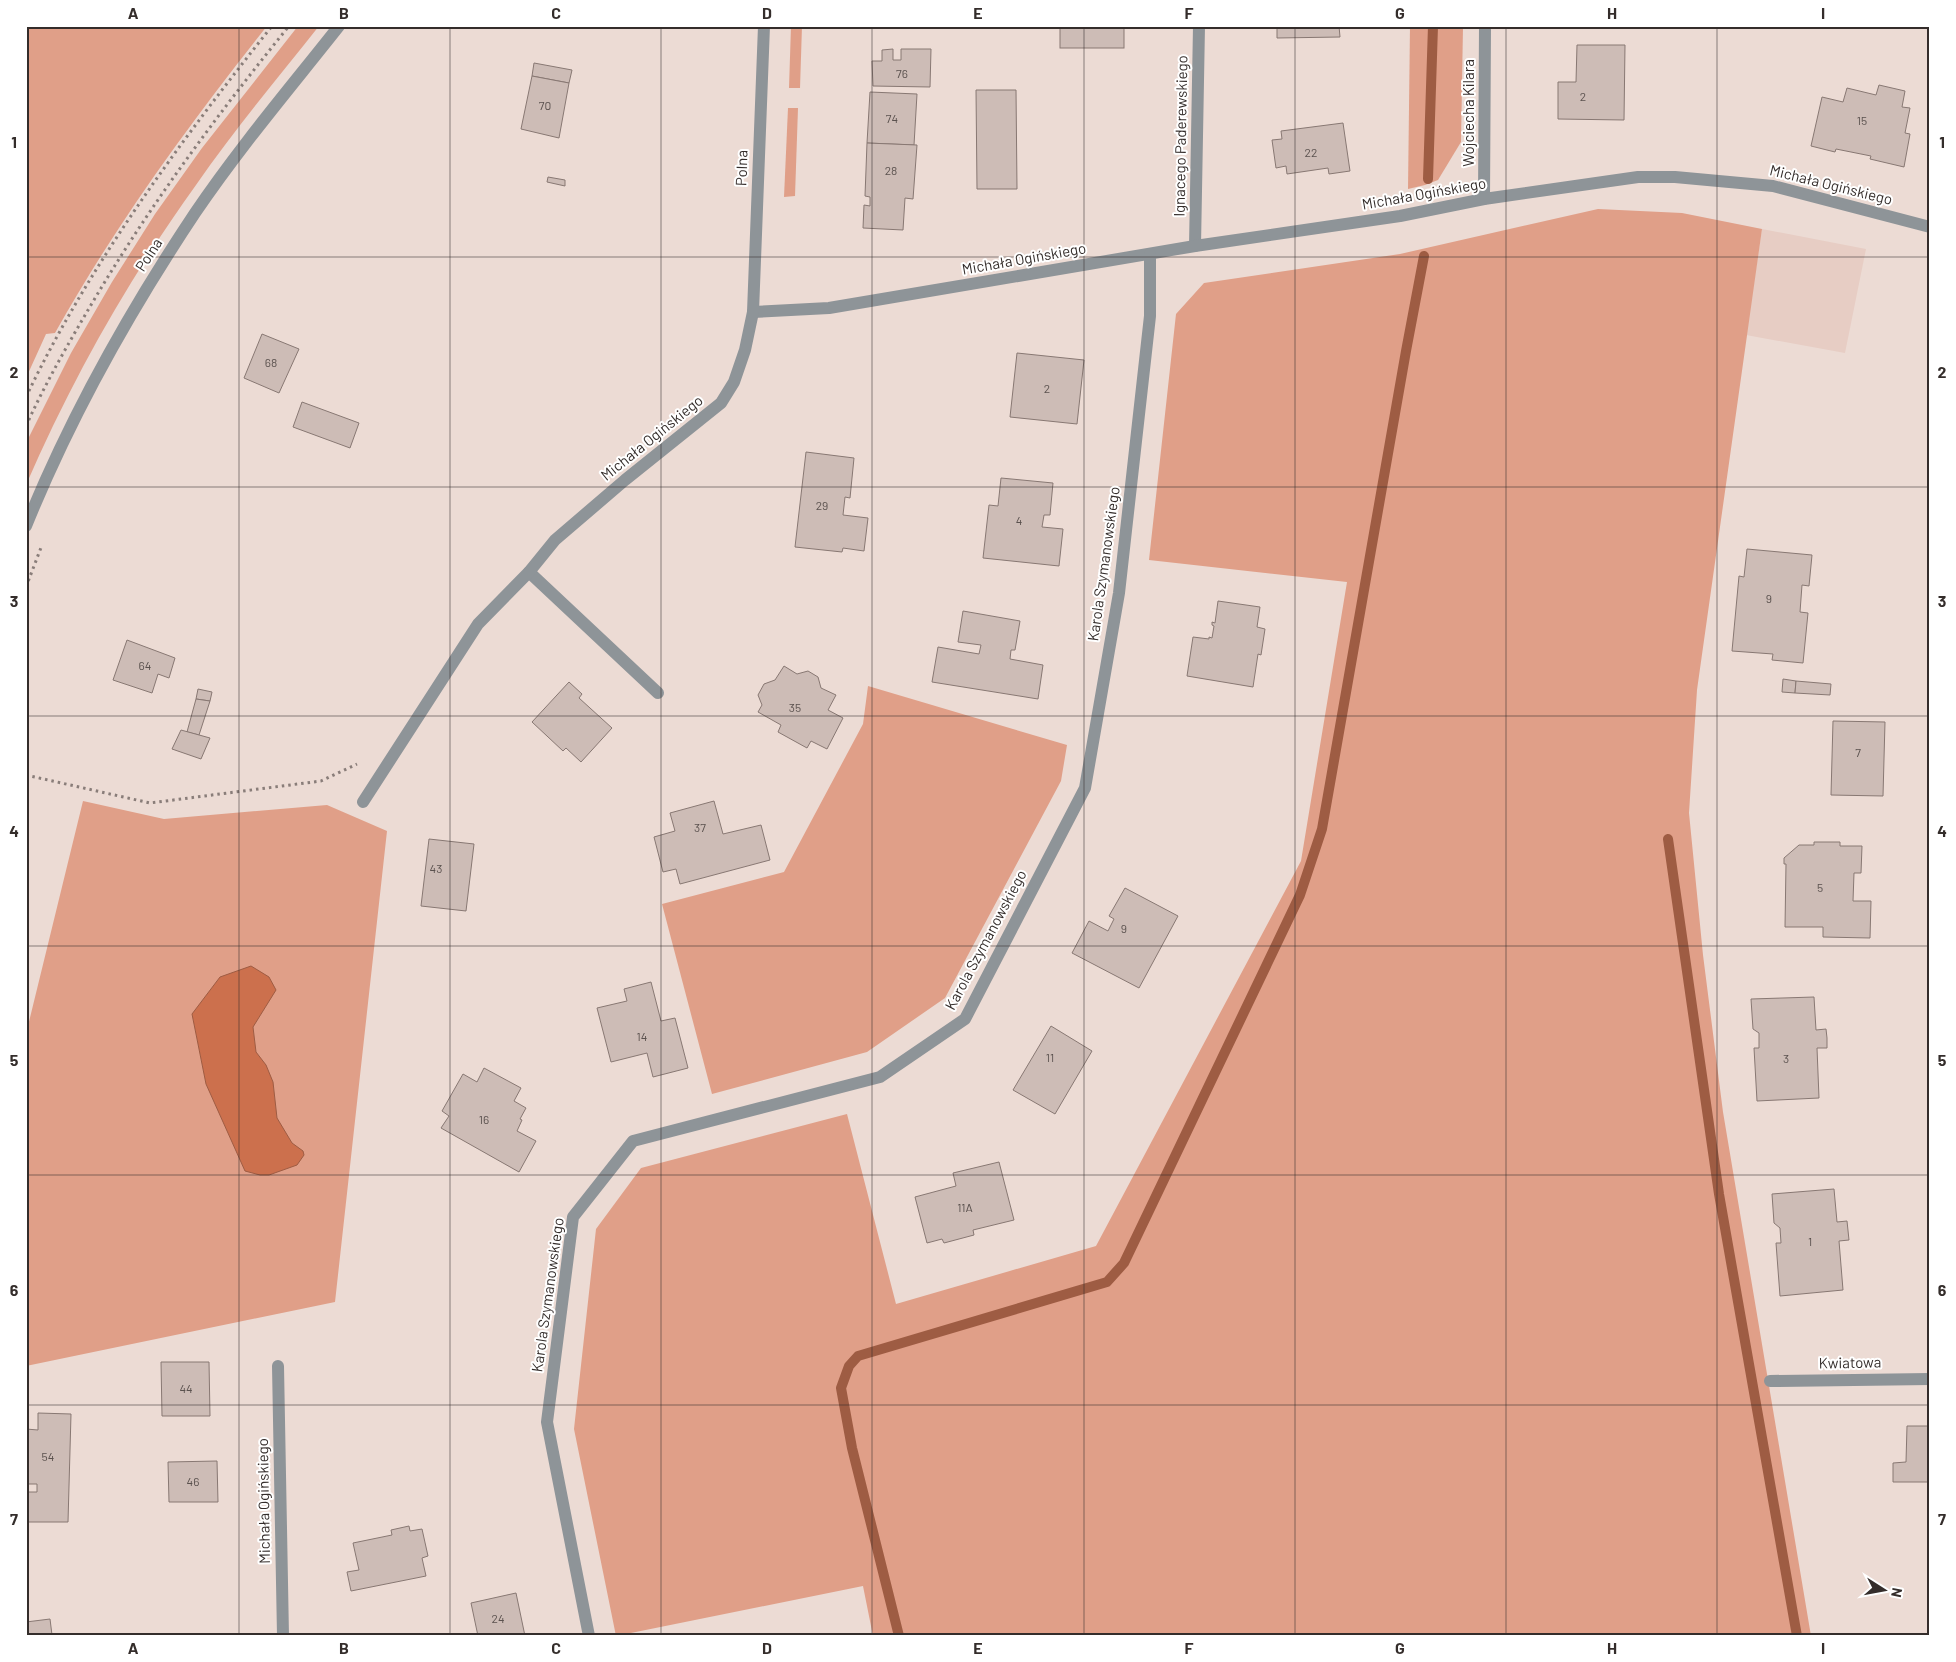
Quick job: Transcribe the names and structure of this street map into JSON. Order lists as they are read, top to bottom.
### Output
{
  "streets": {
    "street": [
      "Wojciecha Kilara",
      "Ignacego Paderewskiego",
      "Polna",
      "Michała Ogińskiego",
      "Karola Szymanowskiego",
      "Kwiatowa"
    ]
  },
  "crossings": [
    ["Wojciecha Kilara", "Michała Ogińskiego"],
    ["Ignacego Paderewskiego", "Michała Ogińskiego"],
    ["Polna", "Michała Ogińskiego"],
    ["Michała Ogińskiego", "Karola Szymanowskiego"]
  ],
  "house_numbers": [
    "76",
    "2",
    "70",
    "74",
    "15",
    "22",
    "28",
    "68",
    "2",
    "29",
    "4",
    "9",
    "64",
    "35",
    "7",
    "37",
    "43",
    "5",
    "9",
    "14",
    "11",
    "3",
    "16",
    "11A",
    "1",
    "44",
    "54",
    "46",
    "24"
  ],
  "north": "right",
  "grid": {
    "columns": [
      "A",
      "B",
      "C",
      "D",
      "E",
      "F",
      "G",
      "H",
      "I"
    ],
    "rows": [
      "1",
      "2",
      "3",
      "4",
      "5",
      "6",
      "7"
    ]
  }
}
